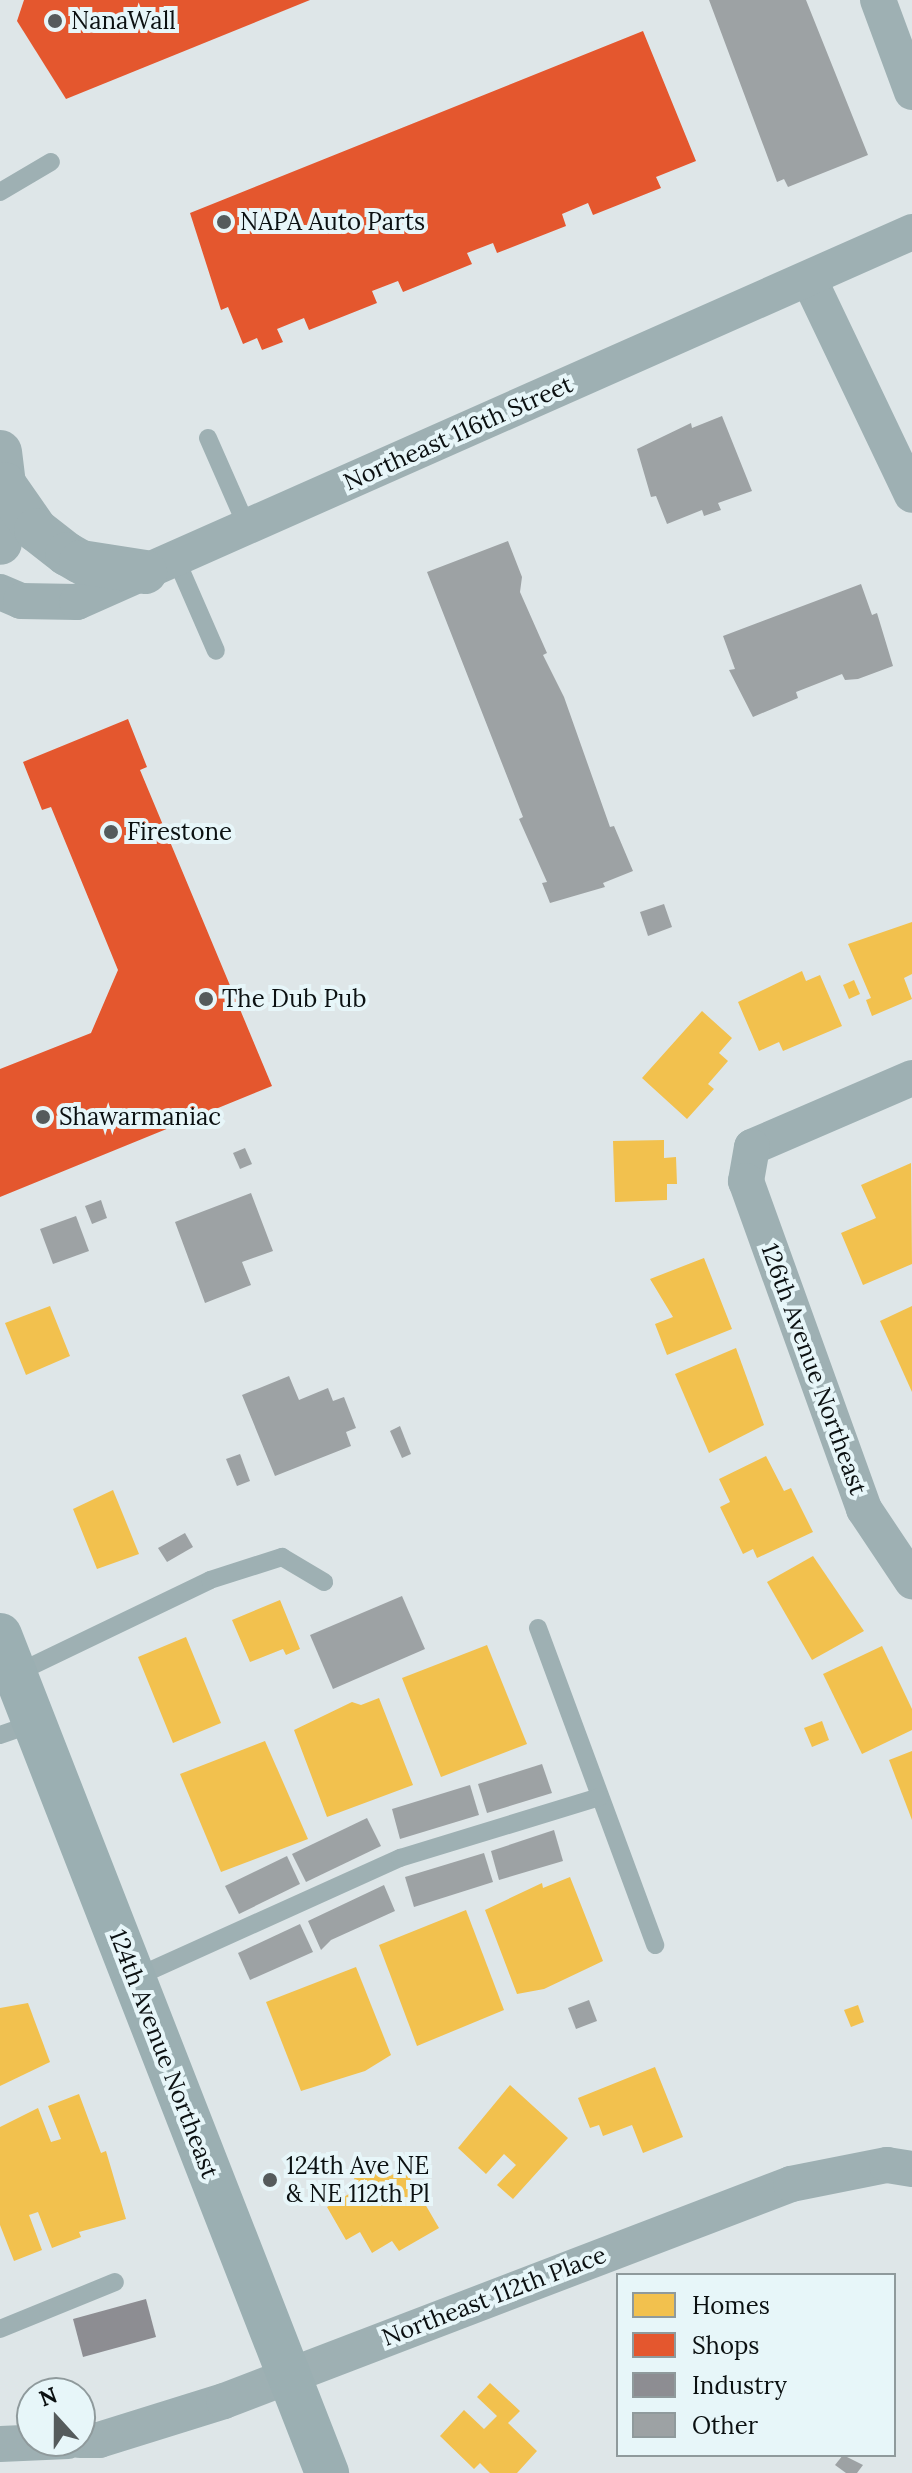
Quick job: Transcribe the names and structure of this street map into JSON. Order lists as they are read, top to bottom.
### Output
{
  "streets": {
    "main road": ["124th Avenue Northeast"],
    "street": ["Northeast 116th Street", "126th Avenue Northeast", "Northeast 112th Place"]
  },
  "crossings": [
    ["124th Avenue Northeast", "Northeast 112th Place"]
  ],
  "places": [
    "NanaWall",
    "NAPA Auto Parts",
    "Firestone",
    "The Dub Pub",
    "Shawarmaniac",
    "124th Ave NE & NE 112th Pl"
  ],
  "legend": [
    "Homes",
    "Shops",
    "Industry",
    "Other"
  ],
  "north": "top"
}
